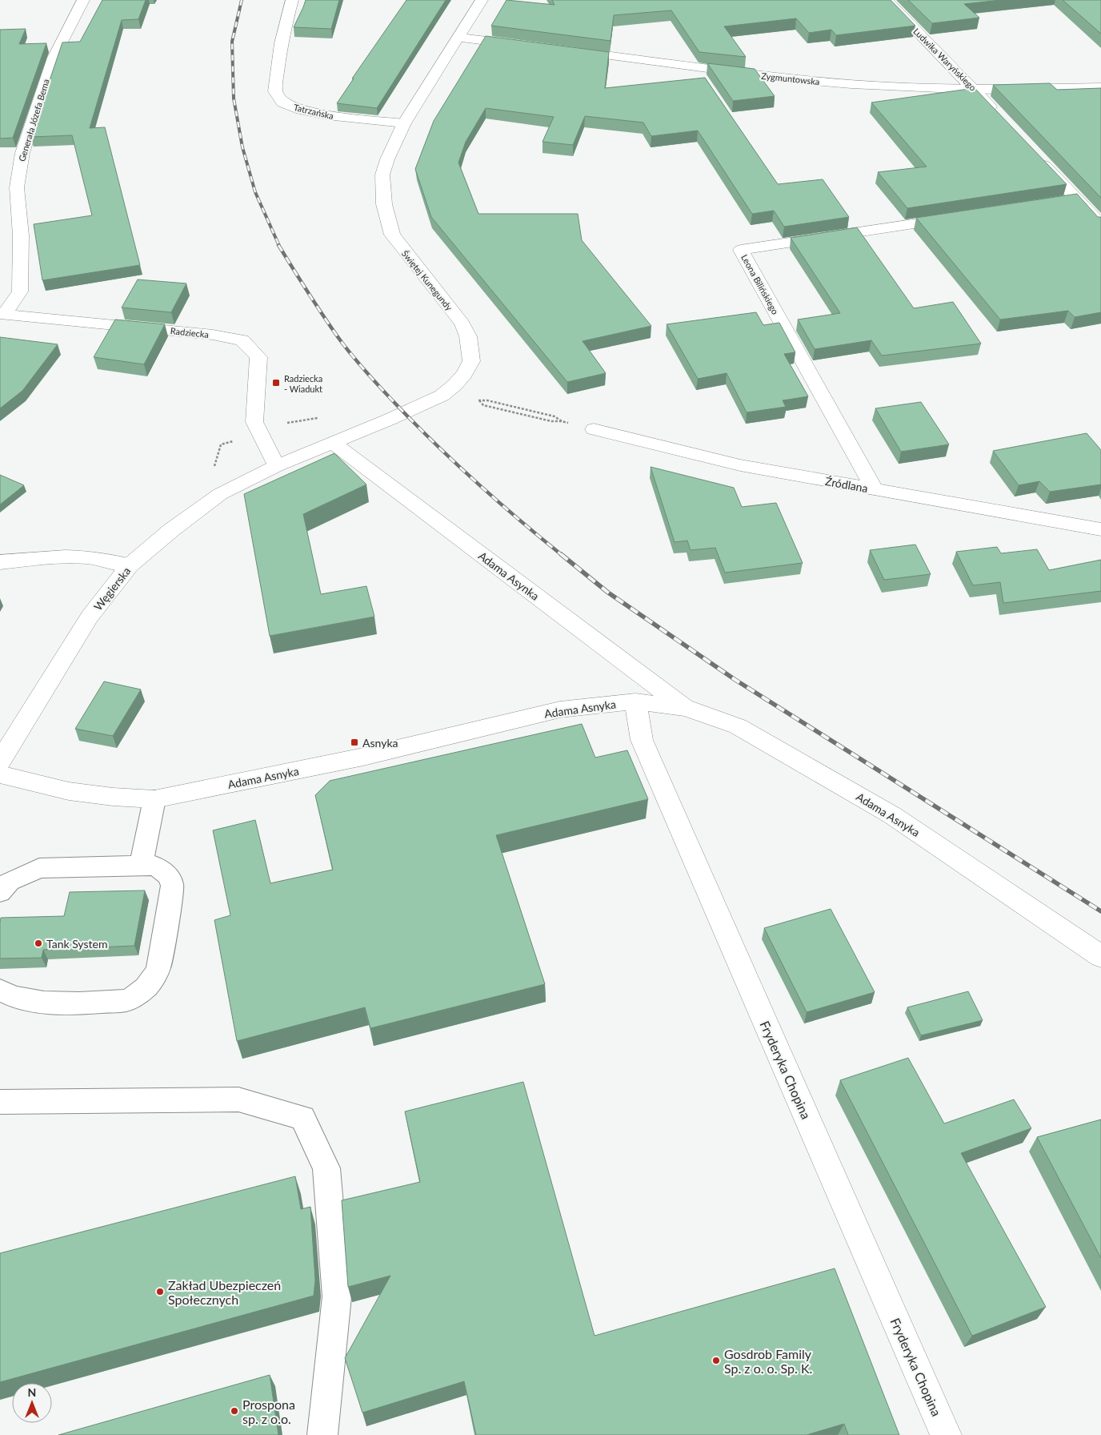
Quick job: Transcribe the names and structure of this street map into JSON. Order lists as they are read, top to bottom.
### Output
{
  "streets": {
    "street": [
      "Ludwika Waryńskiego",
      "Zygmuntowska",
      "Tatrzańska",
      "Generała Józefa Bema",
      "Świętej Kunegundy",
      "Leona Bilińskiego",
      "Radziecka",
      "Źródlana",
      "Adama Asynka",
      "Węgierska",
      "Adama Asnyka",
      "Fryderyka Chopina"
    ]
  },
  "crossings": [
    ["Ludwika Waryńskiego", "Zygmuntowska"],
    ["Tatrzańska", "Świętej Kunegundy"],
    ["Generała Józefa Bema", "Radziecka"],
    ["Świętej Kunegundy", "Radziecka"],
    ["Świętej Kunegundy", "Adama Asynka"],
    ["Świętej Kunegundy", "Węgierska"],
    ["Leona Bilińskiego", "Źródlana"],
    ["Radziecka", "Węgierska"],
    ["Adama Asynka", "Adama Asnyka"],
    ["Adama Asnyka", "Fryderyka Chopina"]
  ],
  "places": {
    "transit": ["Radziecka - Wiadukt", "Asnyka"],
    "other": [
      "Tank System",
      "Zakład Ubezpieczeń Społecznych",
      "Gosdrob Family Sp. z o. o. Sp. K.",
      "Prospona sp. z o.o."
    ]
  },
  "north": "top"
}
